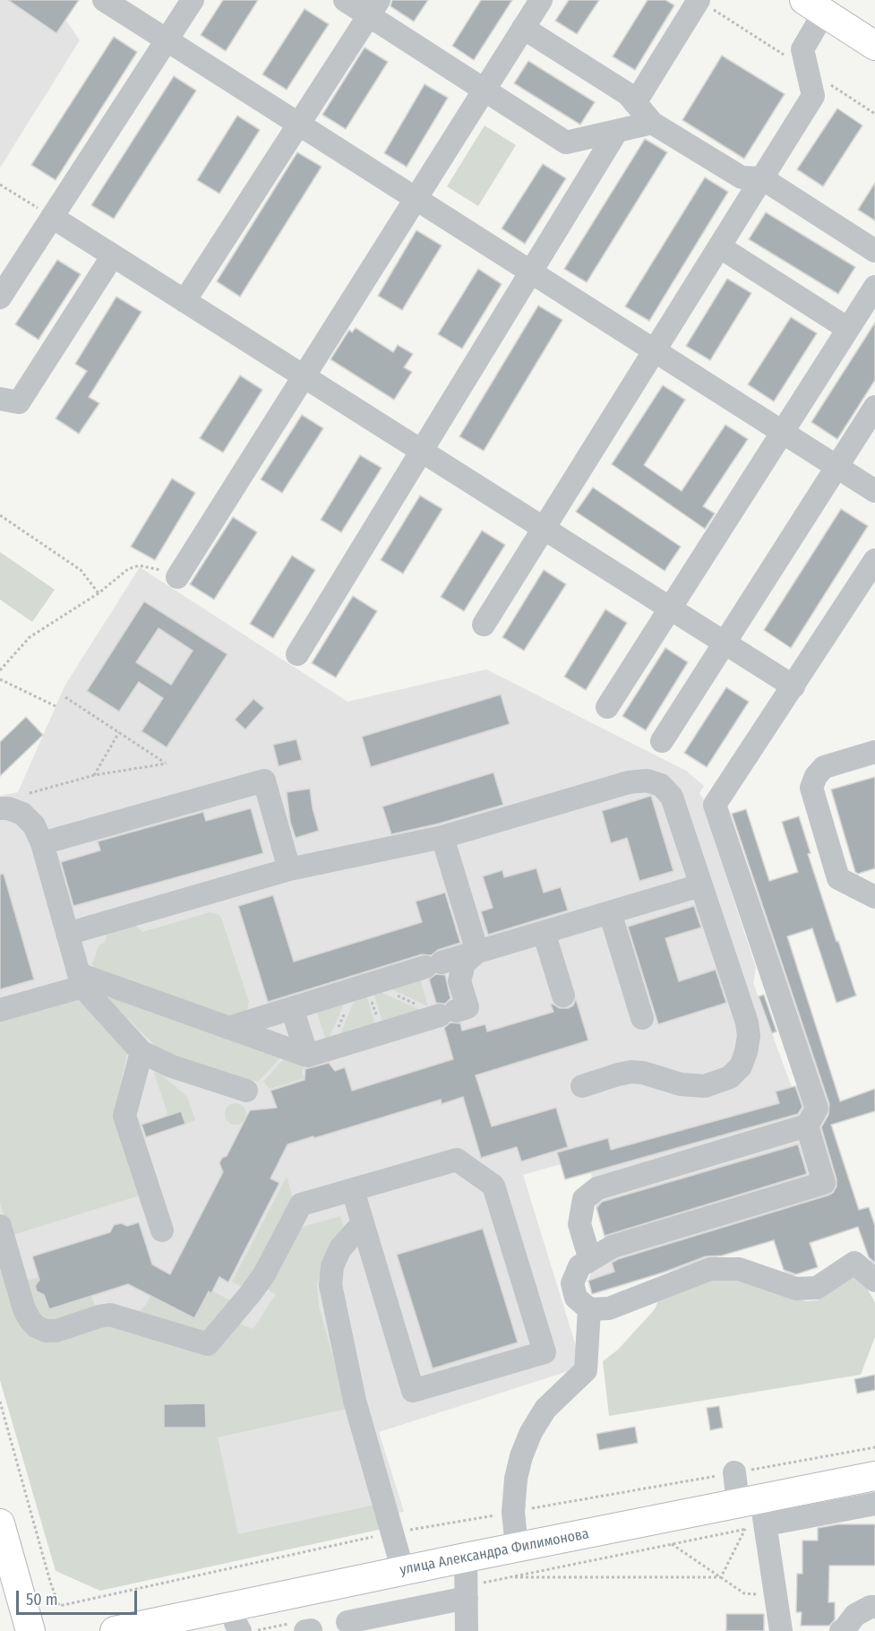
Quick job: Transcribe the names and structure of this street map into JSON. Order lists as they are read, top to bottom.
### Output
{
  "streets": {
    "main road": ["улица Александра Филимонова"]
  },
  "scale_bar": "50 m"
}
